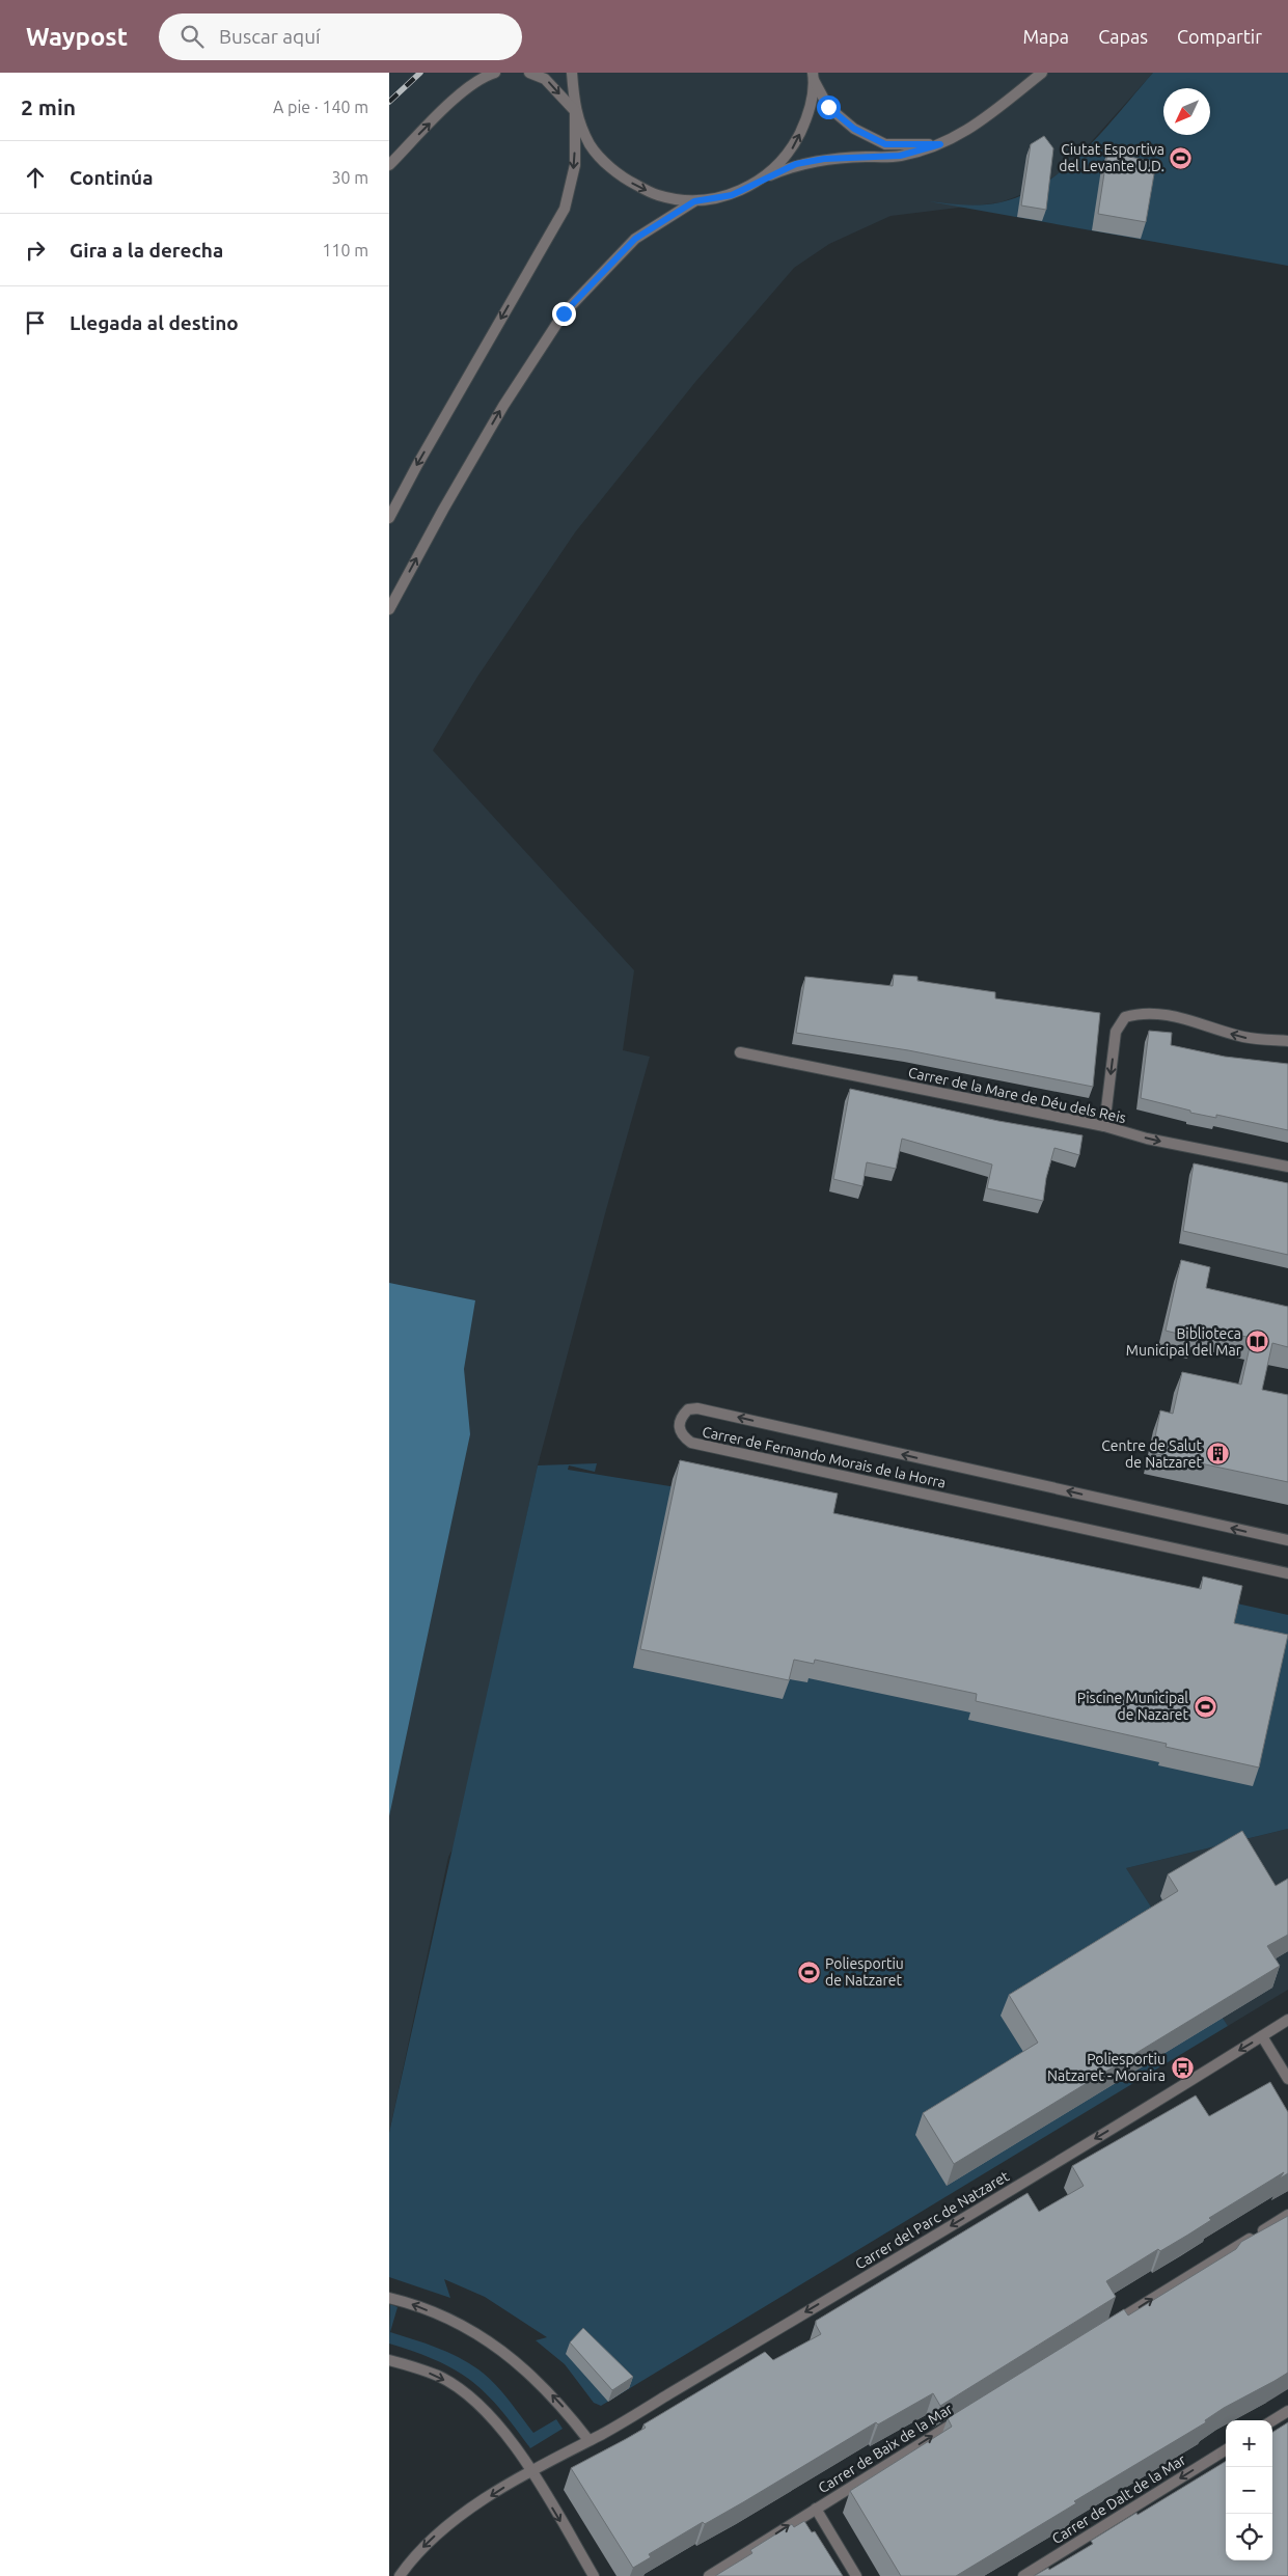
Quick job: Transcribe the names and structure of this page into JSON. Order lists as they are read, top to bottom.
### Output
{
  "streets": {
    "street": [
      "Carrer de la Mare de Déu dels Reis",
      "Carrer de Fernando Morais de la Horra",
      "Carrer del Parc de Natzaret",
      "Carrer de Baix de la Mar",
      "Carrer de Dalt de la Mar"
    ]
  },
  "one_way": ["Carrer del Parc de Natzaret", "Carrer de Baix de la Mar", "Carrer de Dalt de la Mar"],
  "places": {
    "sports": ["Ciutat Esportiva del Levante U.D.", "Piscine Municipal de Nazaret", "Poliesportiu de Natzaret"],
    "library": ["Biblioteca Municipal del Mar"],
    "building": ["Centre de Salut de Natzaret"],
    "bus stop": ["Poliesportiu Natzaret - Moraira"]
  },
  "north": "bottom left",
  "page": {
    "header": "Waypost",
    "search": "Buscar aquí",
    "nav": ["Mapa", "Capas", "Compartir"],
    "heading": ["2 min", "A pie · 140 m"],
    "list": [
      ["Continúa", "30 m"],
      ["Gira a la derecha", "110 m"],
      "Llegada al destino"
    ],
    "map_buttons": ["+", "−"]
  }
}
